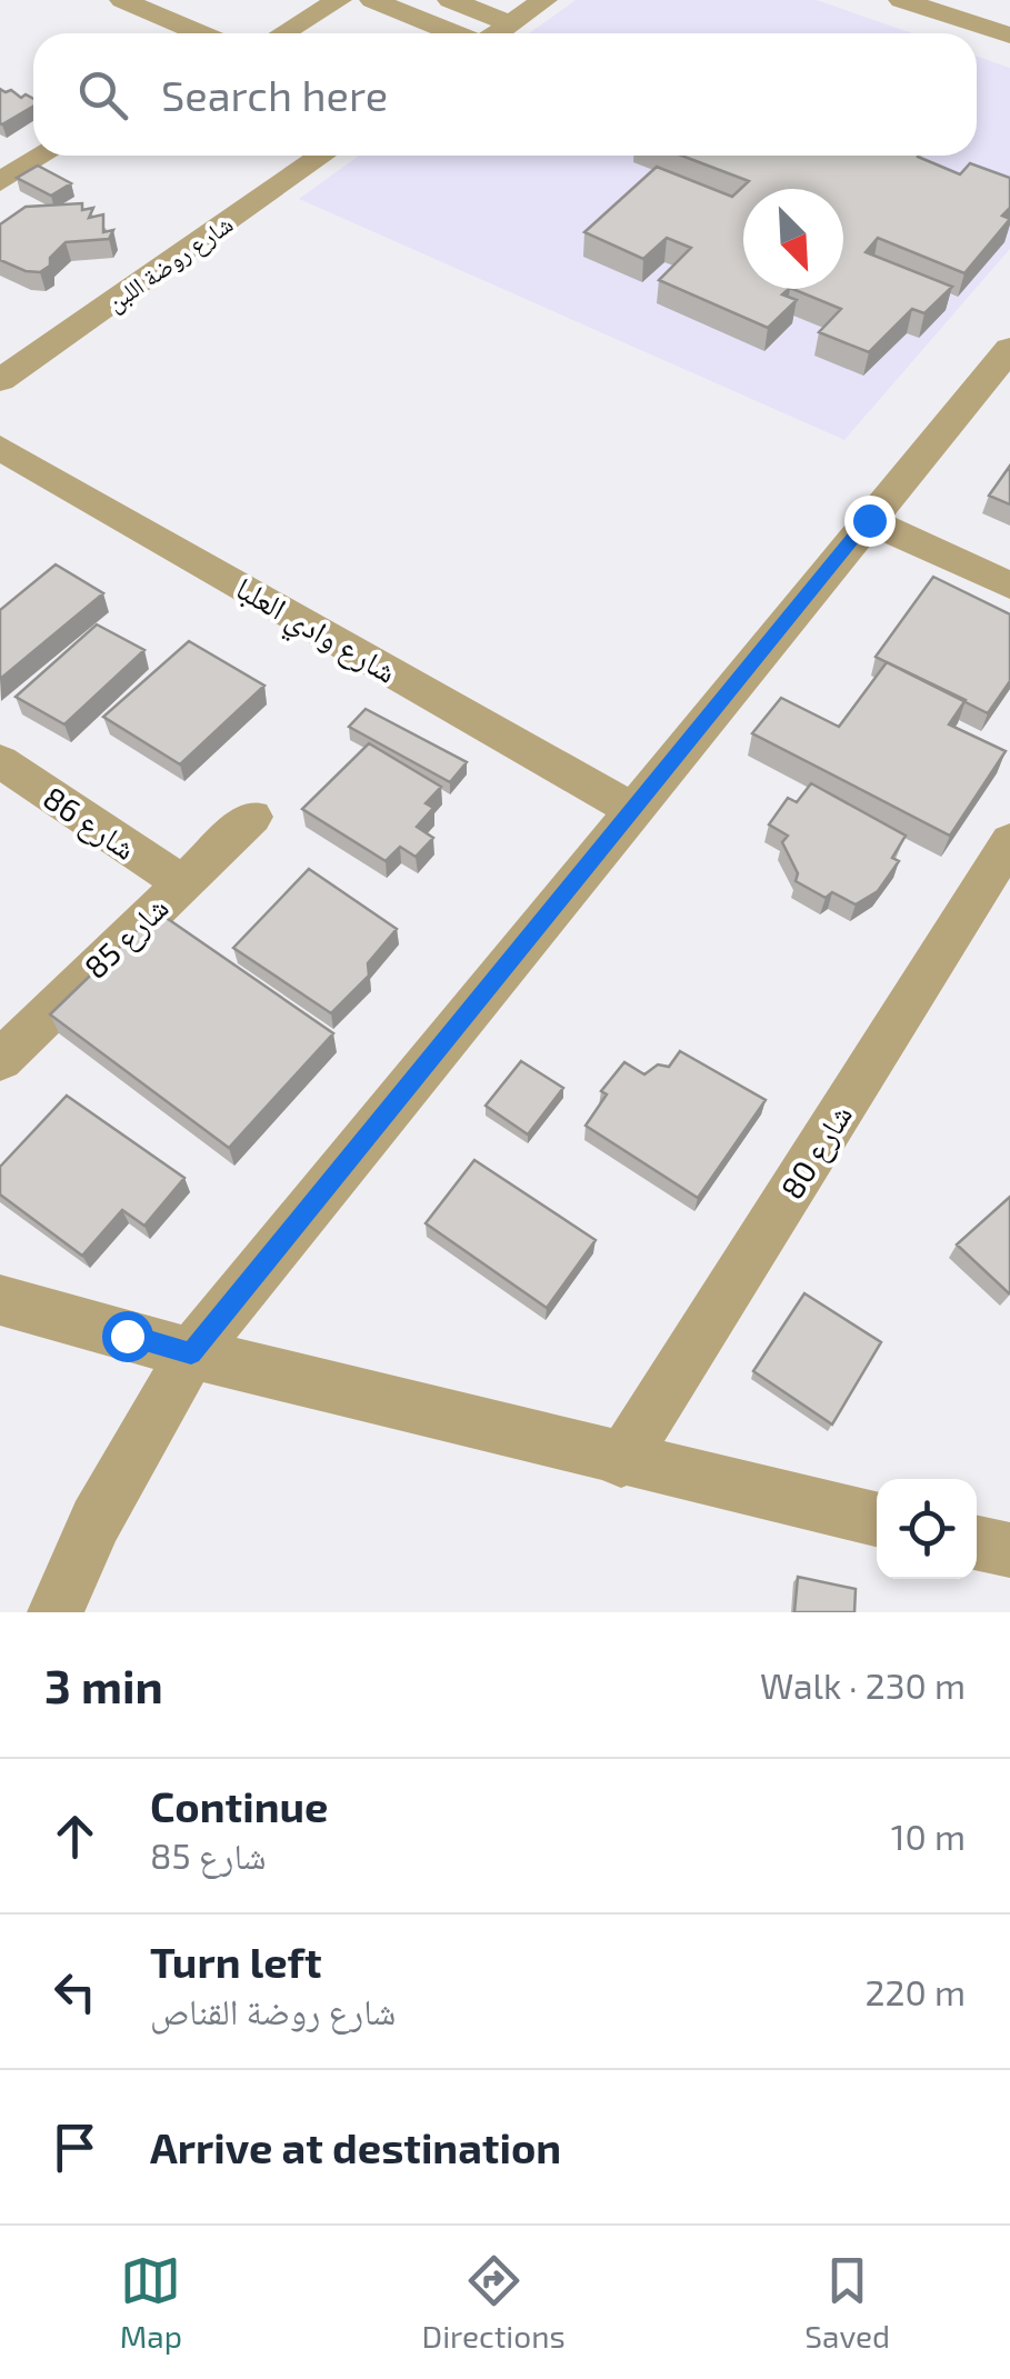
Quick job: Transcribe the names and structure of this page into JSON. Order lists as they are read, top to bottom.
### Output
{
  "streets": {
    "street": [
      "شارع روضة اللبن",
      "شارع وادي العلبا",
      "شارع 86",
      "شارع 85",
      "شارع 80"
    ]
  },
  "crossings": [
    ["شارع 86", "شارع 85"]
  ],
  "north": "bottom right",
  "page": {
    "search": "Search here",
    "heading": ["3 min", "Walk · 230 m"],
    "list": [
      ["Continue", "شارع 85", "10 m"],
      ["Turn left", "شارع روضة القناص", "220 m"],
      "Arrive at destination"
    ],
    "nav": ["Map", "Directions", "Saved"]
  }
}
